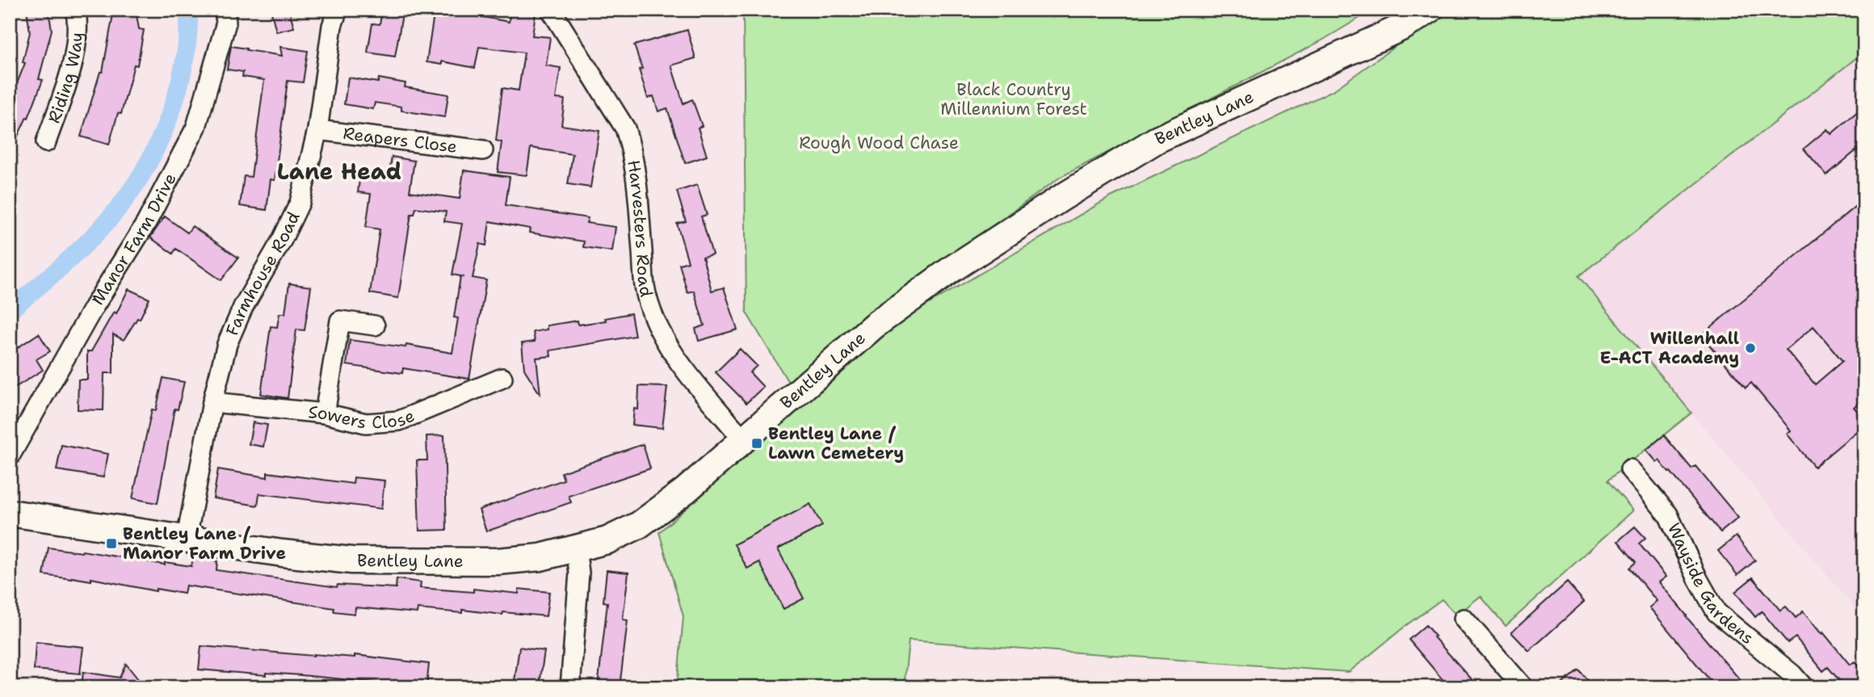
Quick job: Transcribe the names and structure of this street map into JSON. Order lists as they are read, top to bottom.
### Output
{
  "streets": {
    "street": [
      "Riding Way",
      "Bentley Lane",
      "Reapers Close",
      "Harvesters Road",
      "Manor Farm Drive",
      "Farmhouse Road",
      "Sowers Close",
      "Wayside Gardens"
    ]
  },
  "crossings": [
    ["Bentley Lane", "Harvesters Road"],
    ["Bentley Lane", "Farmhouse Road"],
    ["Reapers Close", "Farmhouse Road"],
    ["Farmhouse Road", "Sowers Close"]
  ],
  "districts": ["Lane Head"],
  "parks": ["Black Country Millennium Forest", "Rough Wood Chase"],
  "places": {
    "other": ["Willenhall E-ACT Academy"],
    "transit": ["Bentley Lane / Lawn Cemetery", "Bentley Lane / Manor Farm Drive"]
  }
}
